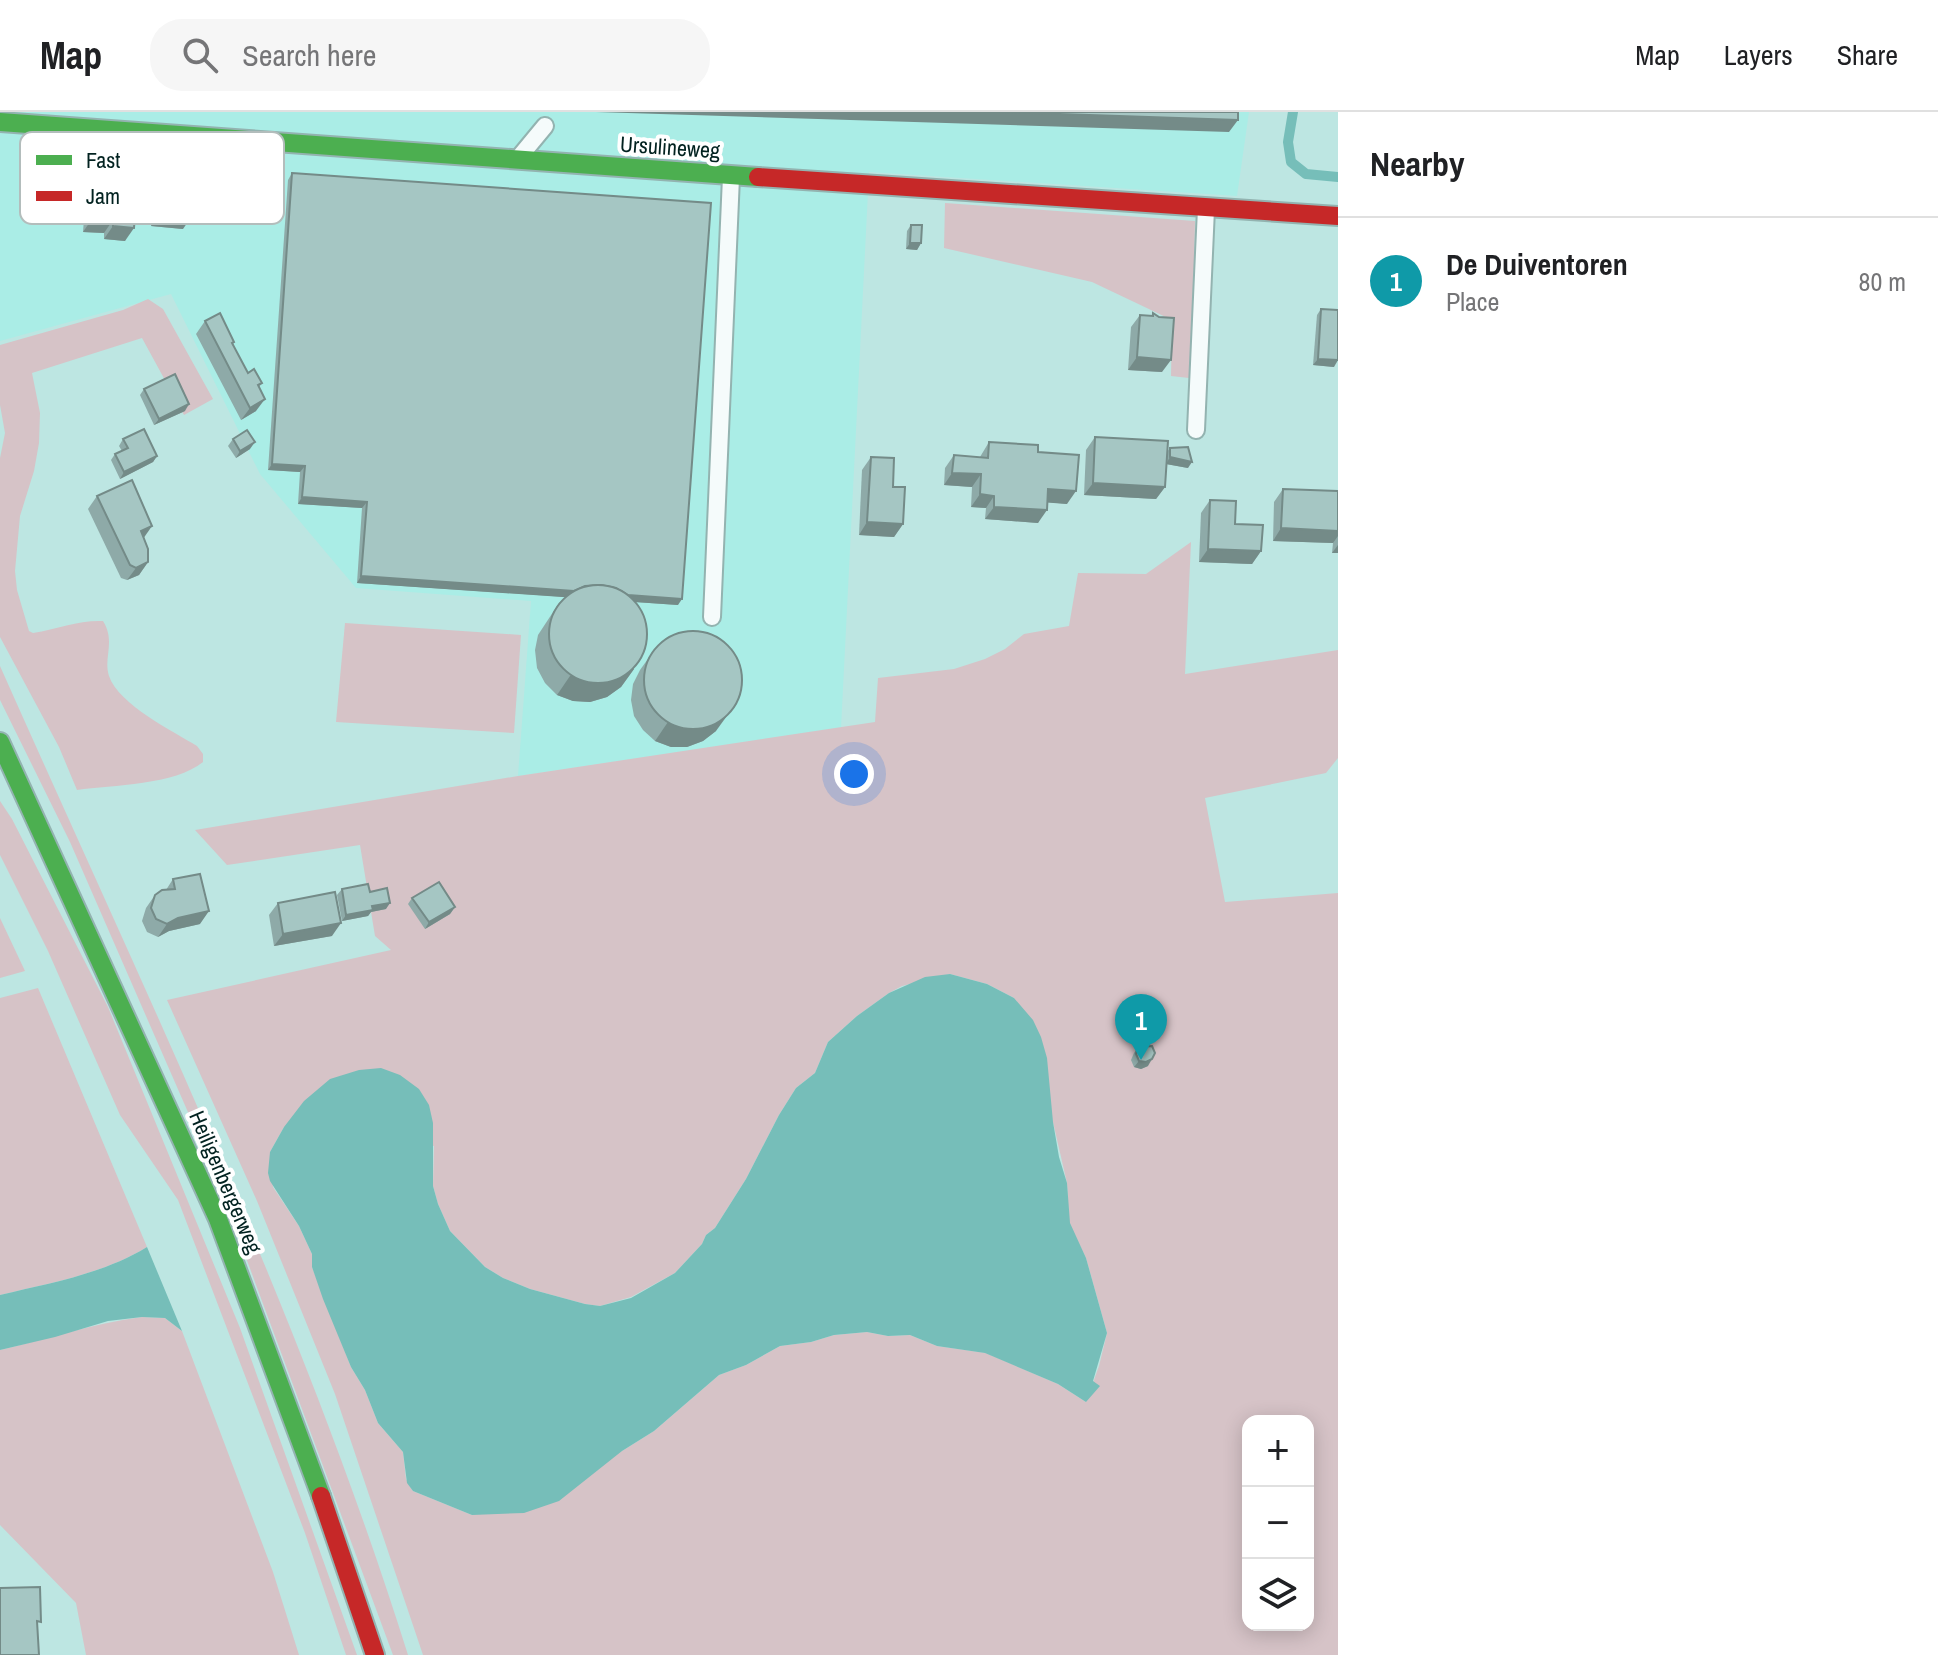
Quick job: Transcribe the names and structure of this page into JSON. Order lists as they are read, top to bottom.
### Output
{
  "streets": {
    "street": ["Ursulineweg", "Heiligenbergerweg"]
  },
  "legend": ["Fast", "Jam"],
  "page": {
    "header": "Map",
    "search": "Search here",
    "nav": ["Map", "Layers", "Share"],
    "heading": "Nearby",
    "list": [
      {
        "mark": "1",
        "name": "De Duiventoren",
        "note": "Place",
        "value": "80 m"
      }
    ],
    "pins": "1",
    "map_buttons": ["+", "−"]
  }
}
